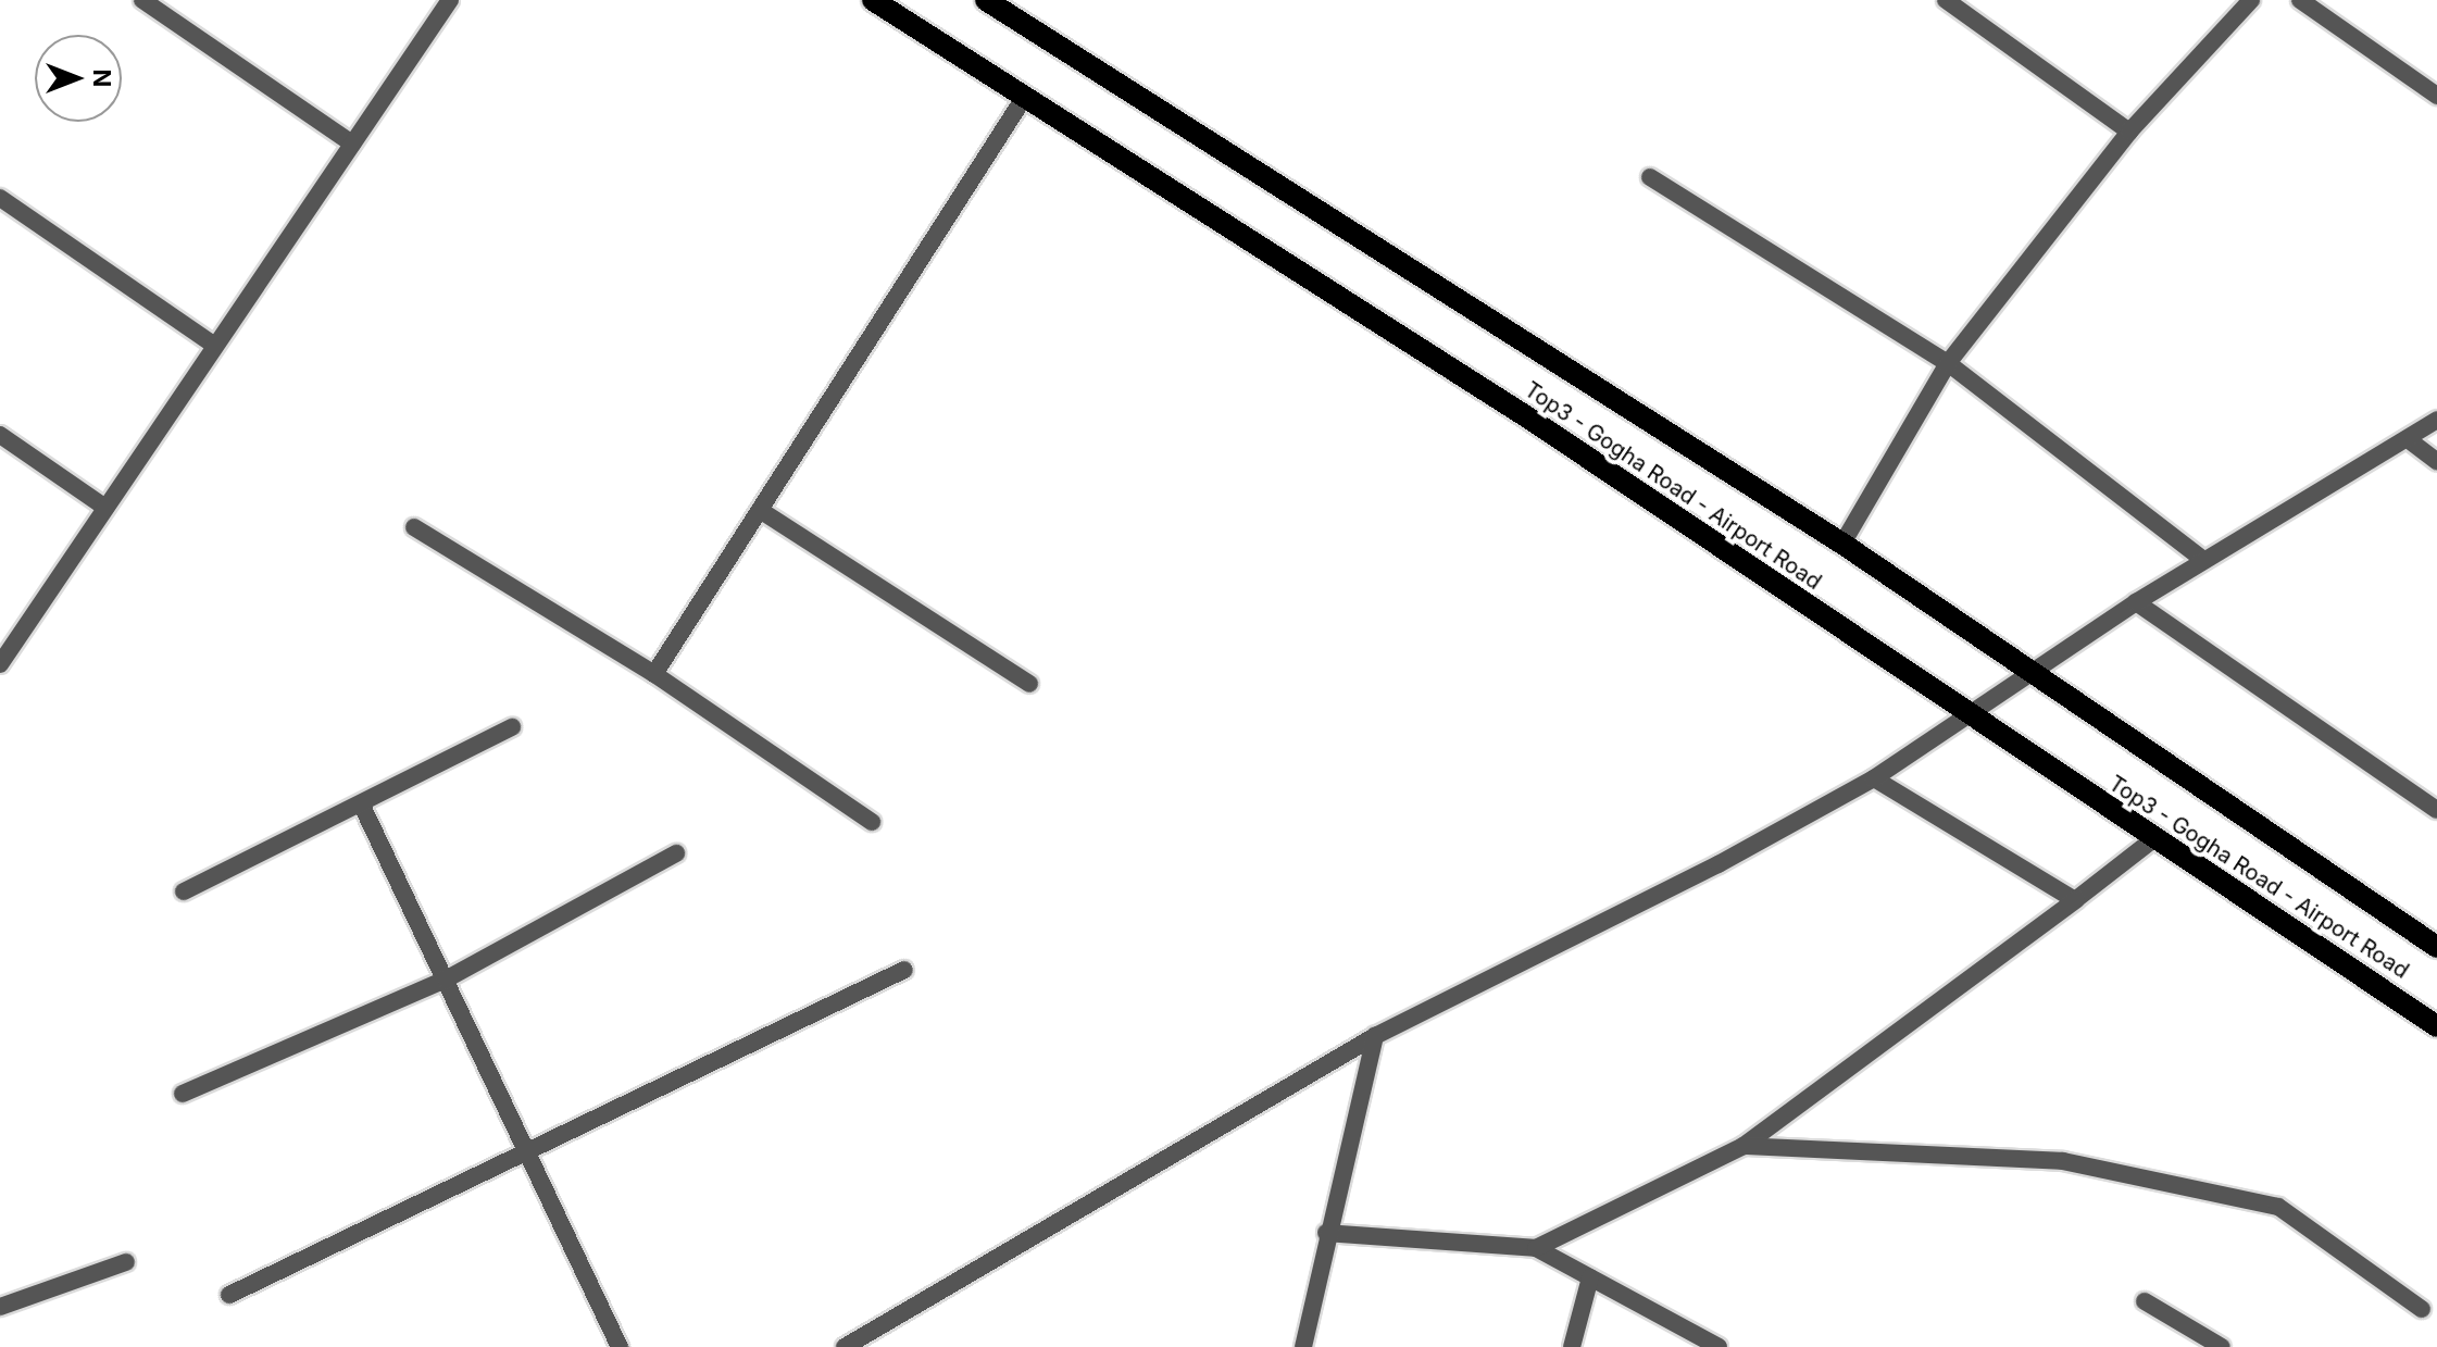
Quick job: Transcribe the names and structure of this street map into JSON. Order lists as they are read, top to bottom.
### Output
{
  "streets": {
    "main road": ["Top3 - Gogha Road - Airport Road"]
  },
  "north": "right"
}
